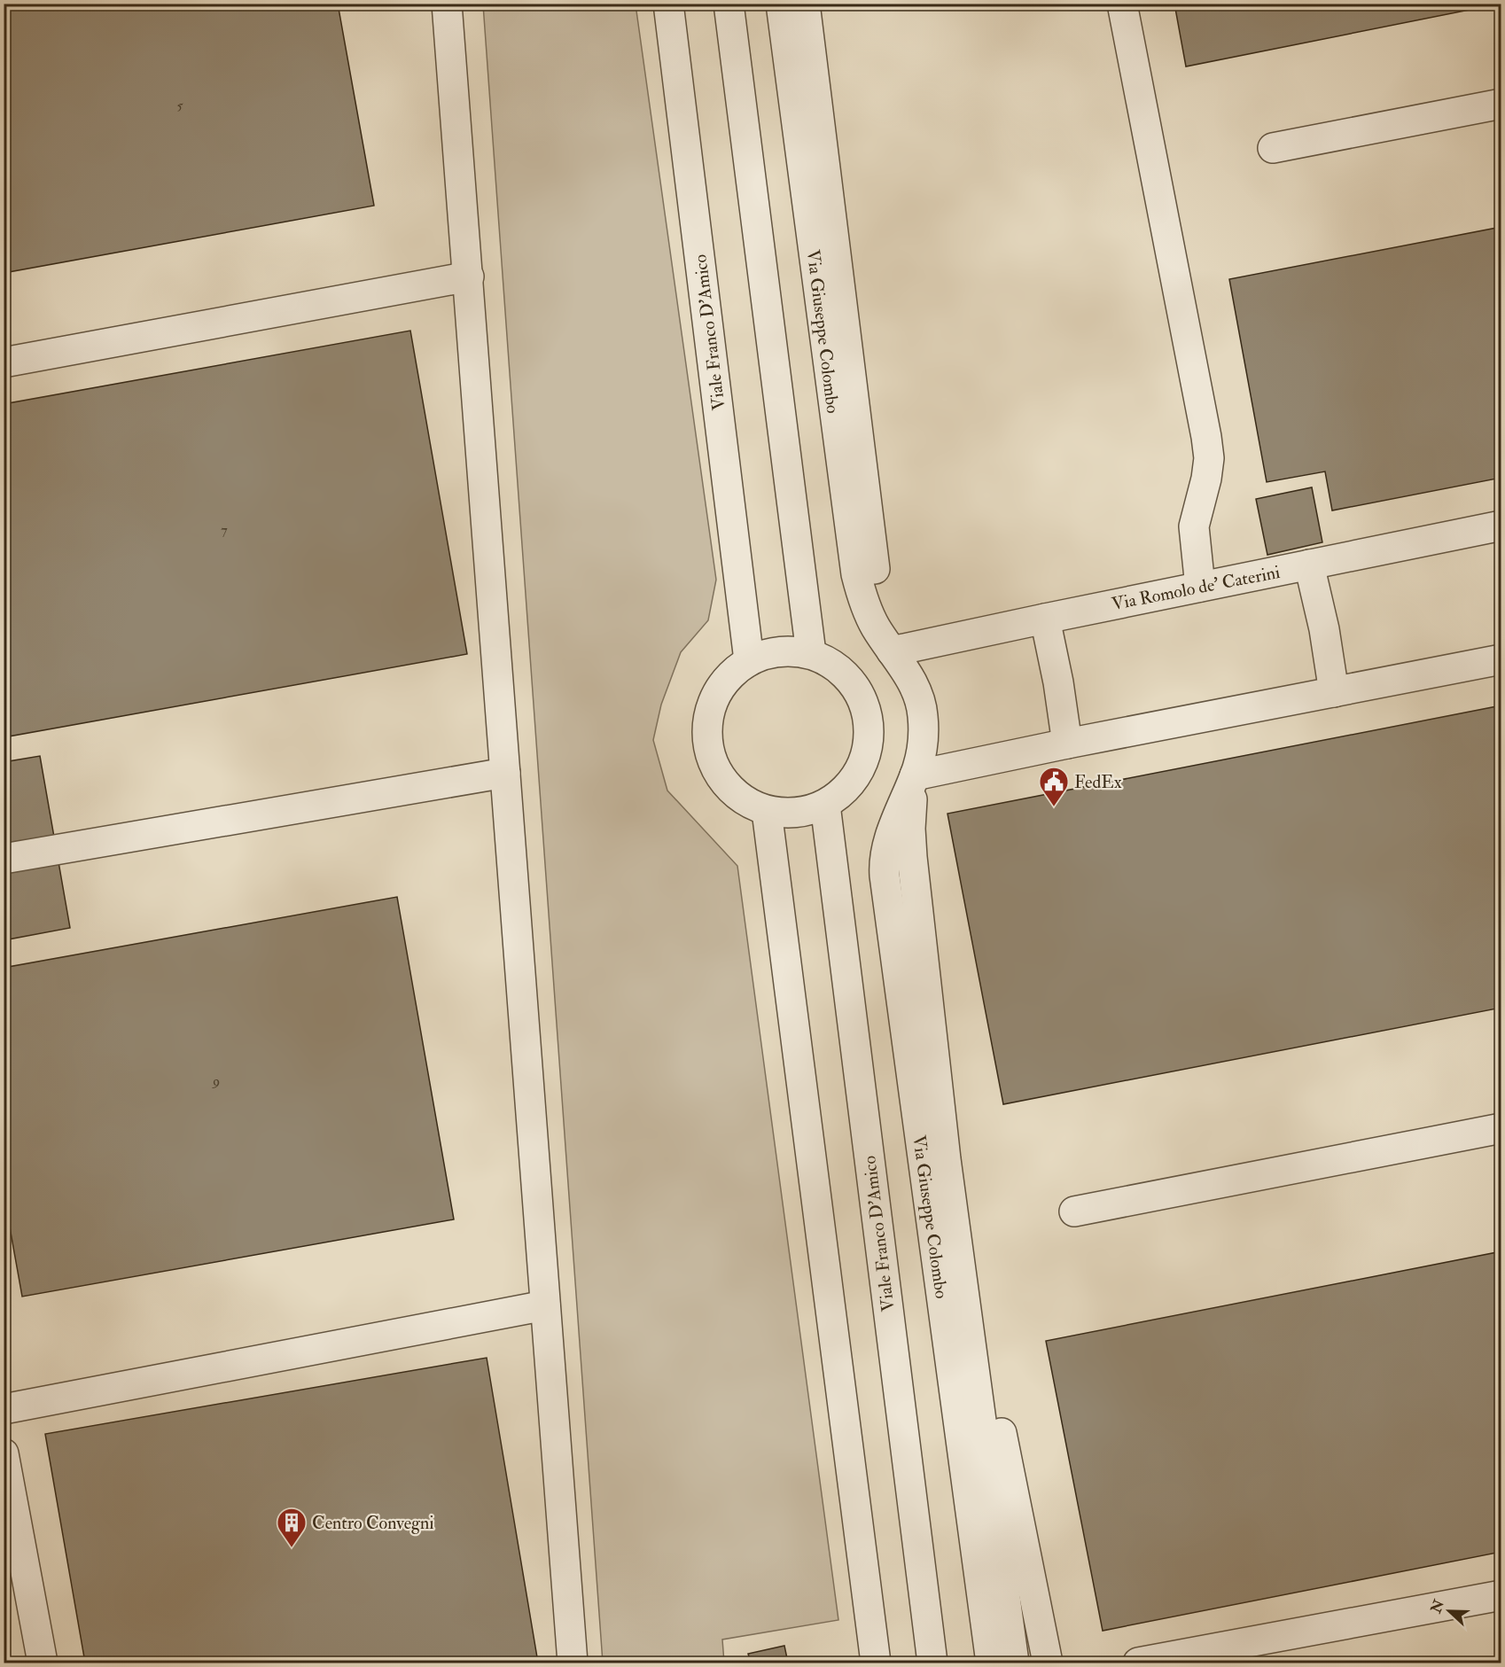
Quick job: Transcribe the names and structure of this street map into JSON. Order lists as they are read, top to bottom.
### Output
{
  "streets": {
    "street": ["Via Giuseppe Colombo", "Viale Franco D'Amico", "Via Romolo de' Caterini"]
  },
  "crossings": [
    ["Via Giuseppe Colombo", "Via Romolo de' Caterini"]
  ],
  "places": {
    "public building": ["FedEx"],
    "building": ["Centro Convegni"]
  },
  "house_numbers": ["5", "7", "9"],
  "north": "left"
}
